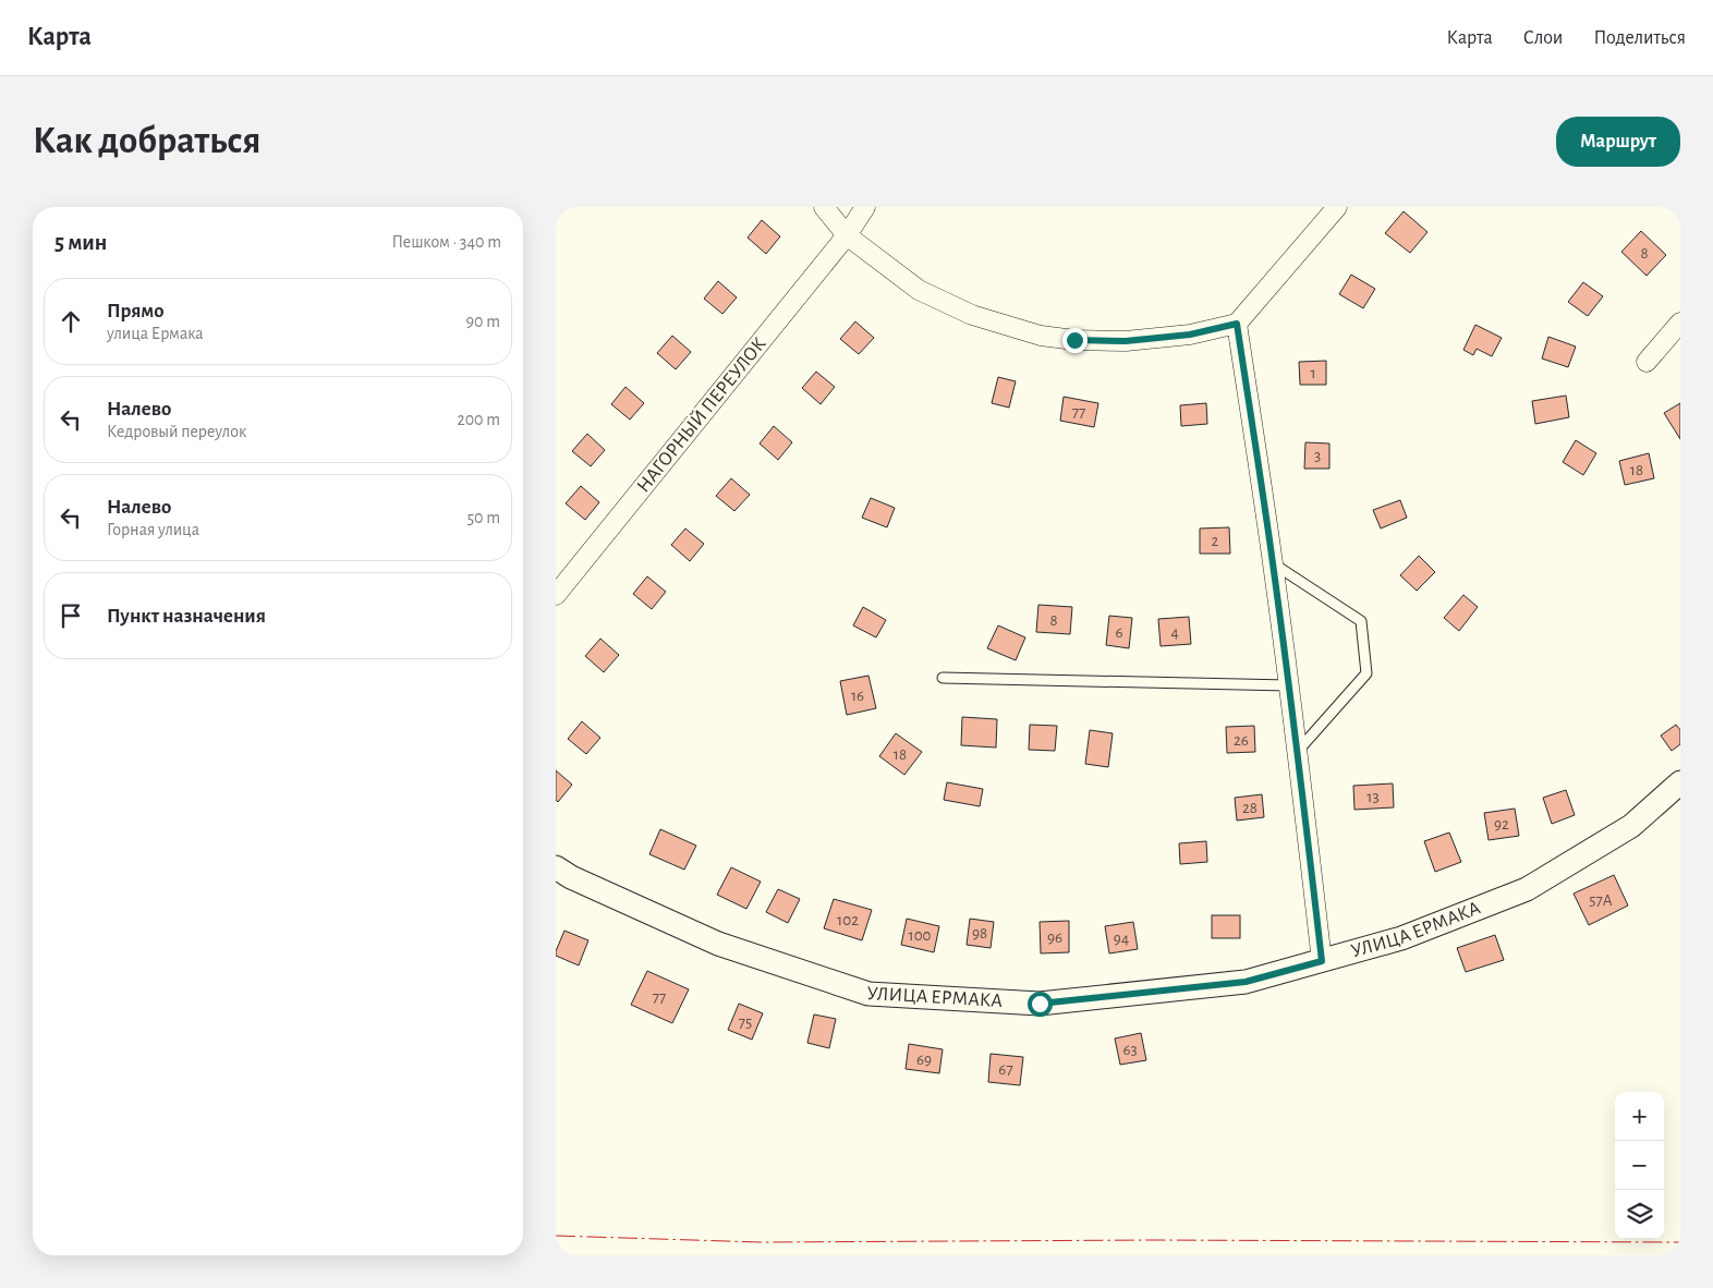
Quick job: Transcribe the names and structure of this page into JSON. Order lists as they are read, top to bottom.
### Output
{
  "streets": {
    "street": ["НАГОРНЫЙ ПЕРЕУЛОК", "УЛИЦА ЕРМАКА"]
  },
  "house_numbers": [
    "8",
    "1",
    "77",
    "3",
    "18",
    "2",
    "8",
    "6",
    "4",
    "16",
    "26",
    "18",
    "13",
    "28",
    "92",
    "57А",
    "102",
    "98",
    "100",
    "96",
    "94",
    "77",
    "75",
    "63",
    "69",
    "67"
  ],
  "page": {
    "header": "Карта",
    "nav": ["Карта", "Слои", "Поделиться"],
    "buttons": "Маршрут",
    "title": "Как добраться",
    "heading": ["5 мин", "Пешком · 340 m"],
    "list": [
      ["Прямо", "улица Ермака", "90 m"],
      ["Налево", "Кедровый переулок", "200 m"],
      ["Налево", "Горная улица", "50 m"],
      "Пункт назначения"
    ],
    "map_buttons": ["+", "−"]
  }
}
